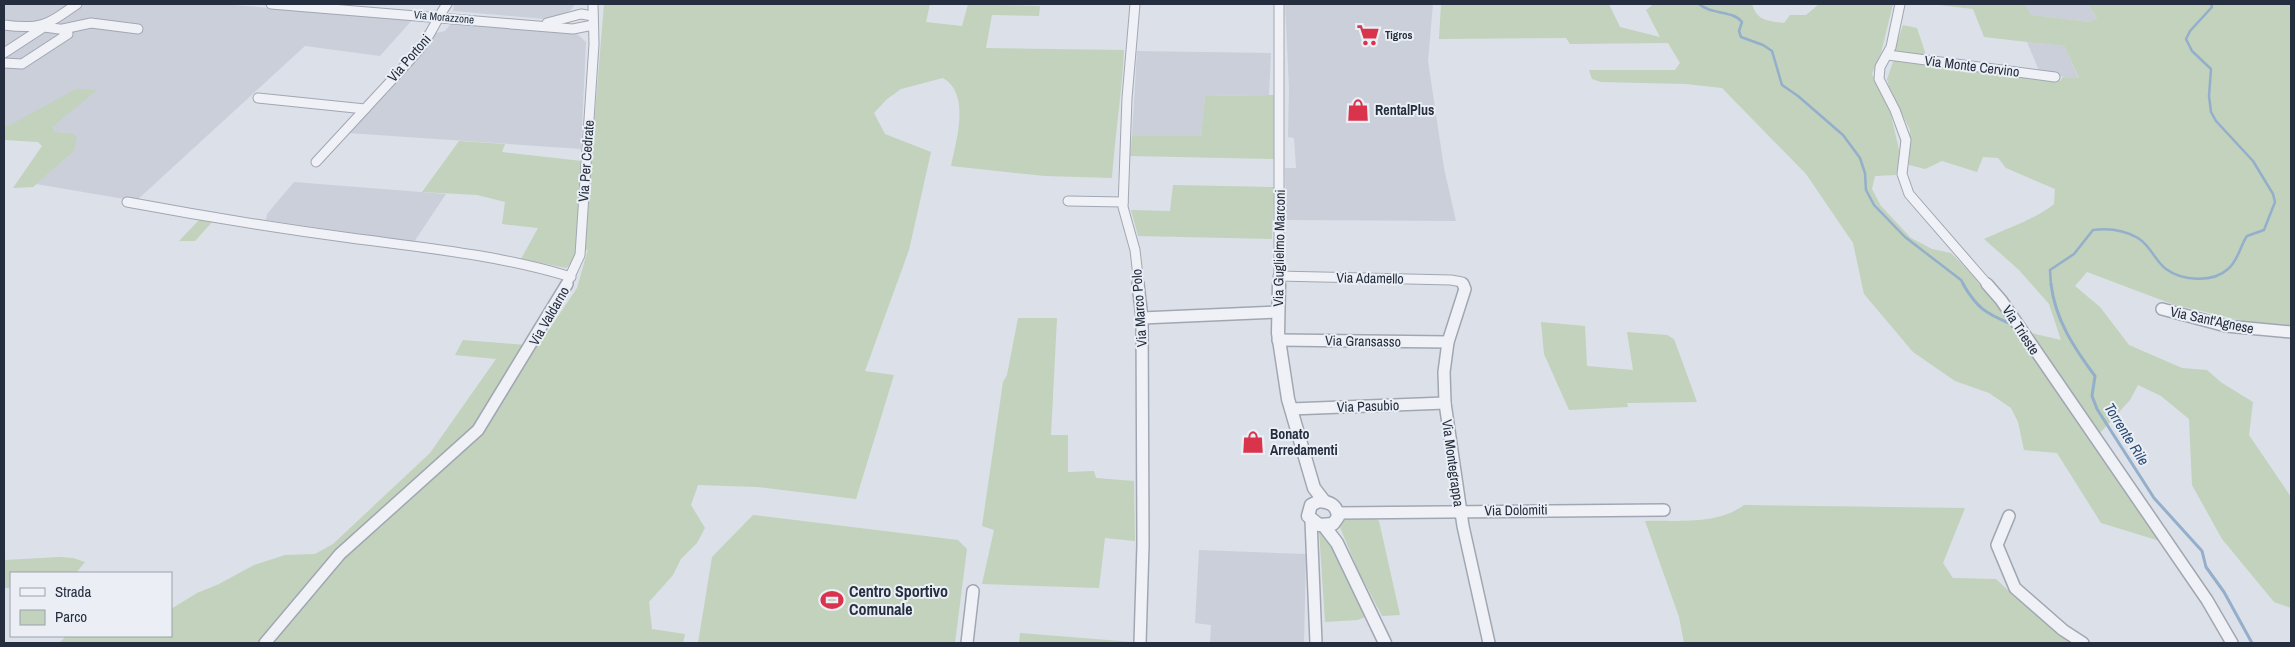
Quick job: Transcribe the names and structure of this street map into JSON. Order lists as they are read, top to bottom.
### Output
{
  "streets": {
    "street": [
      "Via Morazzone",
      "Via Portoni",
      "Via Monte Cervino",
      "Via Per Cedrate",
      "Via Guglielmo Marconi",
      "Via Adamello",
      "Via Marco Polo",
      "Via Valdarno",
      "Via Sant'Agnese",
      "Via Trieste",
      "Via Gransasso",
      "Via Pasubio",
      "Via Montegrappa",
      "Via Dolomiti"
    ]
  },
  "crossings": [
    ["Via Morazzone", "Via Portoni"],
    ["Via Morazzone", "Via Per Cedrate"],
    ["Via Monte Cervino", "Via Trieste"],
    ["Via Per Cedrate", "Via Valdarno"],
    ["Via Guglielmo Marconi", "Via Adamello"],
    ["Via Guglielmo Marconi", "Via Gransasso"],
    ["Via Guglielmo Marconi", "Via Pasubio"],
    ["Via Guglielmo Marconi", "Via Dolomiti"],
    ["Via Adamello", "Via Montegrappa"],
    ["Via Gransasso", "Via Montegrappa"],
    ["Via Pasubio", "Via Montegrappa"],
    ["Via Montegrappa", "Via Dolomiti"]
  ],
  "water": ["Torrente Rile"],
  "places": {
    "supermarket": ["Tigros"],
    "shop": ["RentalPlus", "Bonato Arredamenti"],
    "sports": ["Centro Sportivo Comunale"]
  },
  "legend": ["Strada", "Parco"]
}
